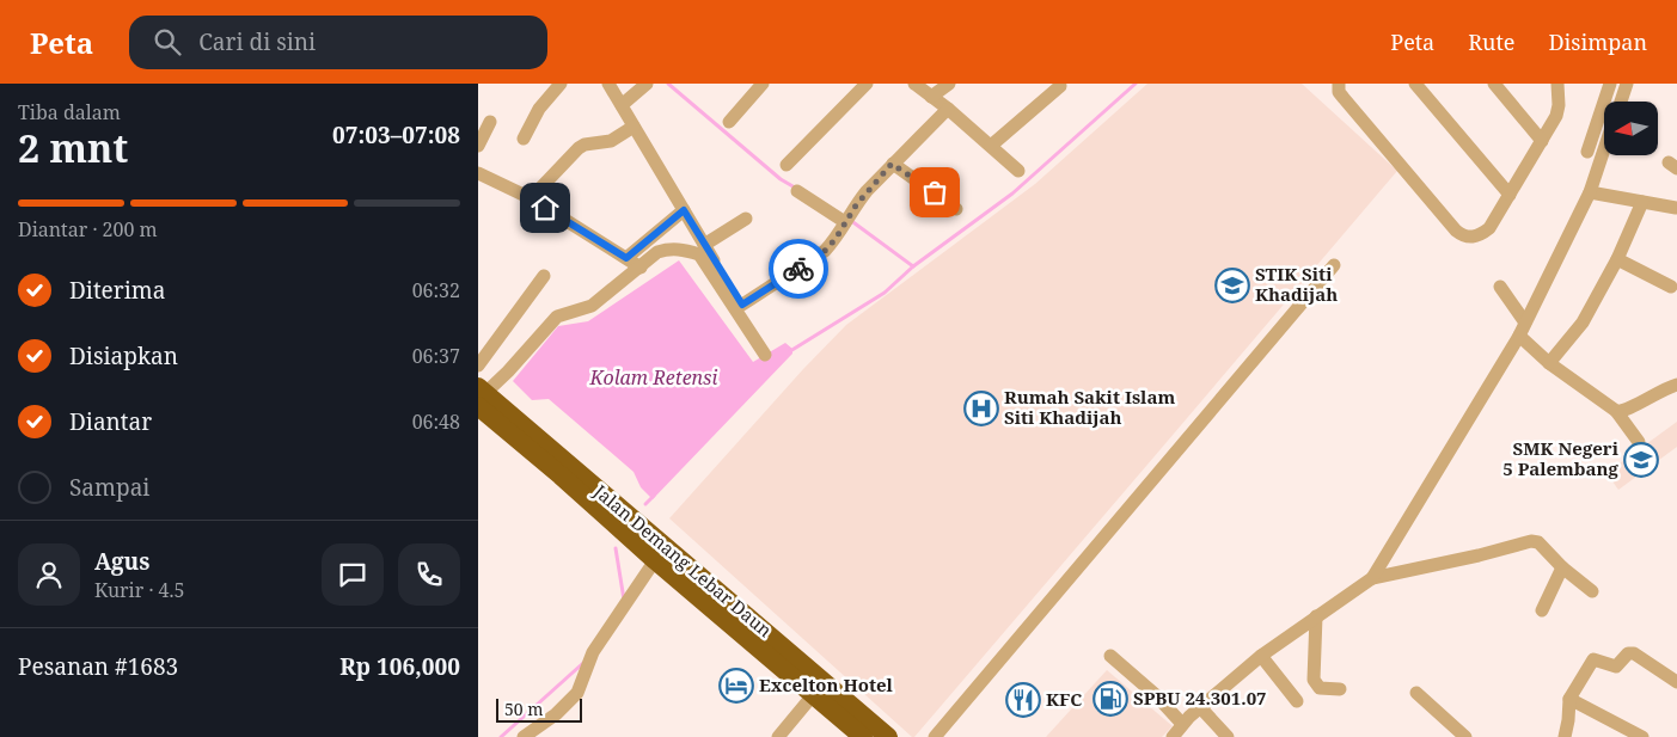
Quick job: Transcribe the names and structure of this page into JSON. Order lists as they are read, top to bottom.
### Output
{
  "streets": {
    "highway": ["Jalan Demang Lebar Daun"]
  },
  "water": ["Kolam Retensi"],
  "places": {
    "school or university": ["STIK Siti Khadijah", "SMK Negeri 5 Palembang"],
    "hospital": ["Rumah Sakit Islam Siti Khadijah"],
    "hotel": ["Excelton Hotel"],
    "fuel station": ["SPBU 24.301.07"],
    "restaurant": ["KFC"]
  },
  "scale_bar": "50 m",
  "north": "left",
  "page": {
    "header": "Peta",
    "search": "Cari di sini",
    "nav": ["Peta", "Rute", "Disimpan"],
    "heading": ["2 mnt", "Tiba dalam", "07:03–07:08"],
    "panel": [
      "Agus",
      "Kurir · 4.5",
      "Pesanan #1683",
      "Rp 106,000"
    ],
    "bar": "Diantar · 200 m",
    "list": [
      ["Diterima", "06:32"],
      ["Disiapkan", "06:37"],
      ["Diantar", "06:48"],
      "Sampai"
    ],
    "scale": "50 m"
  }
}
